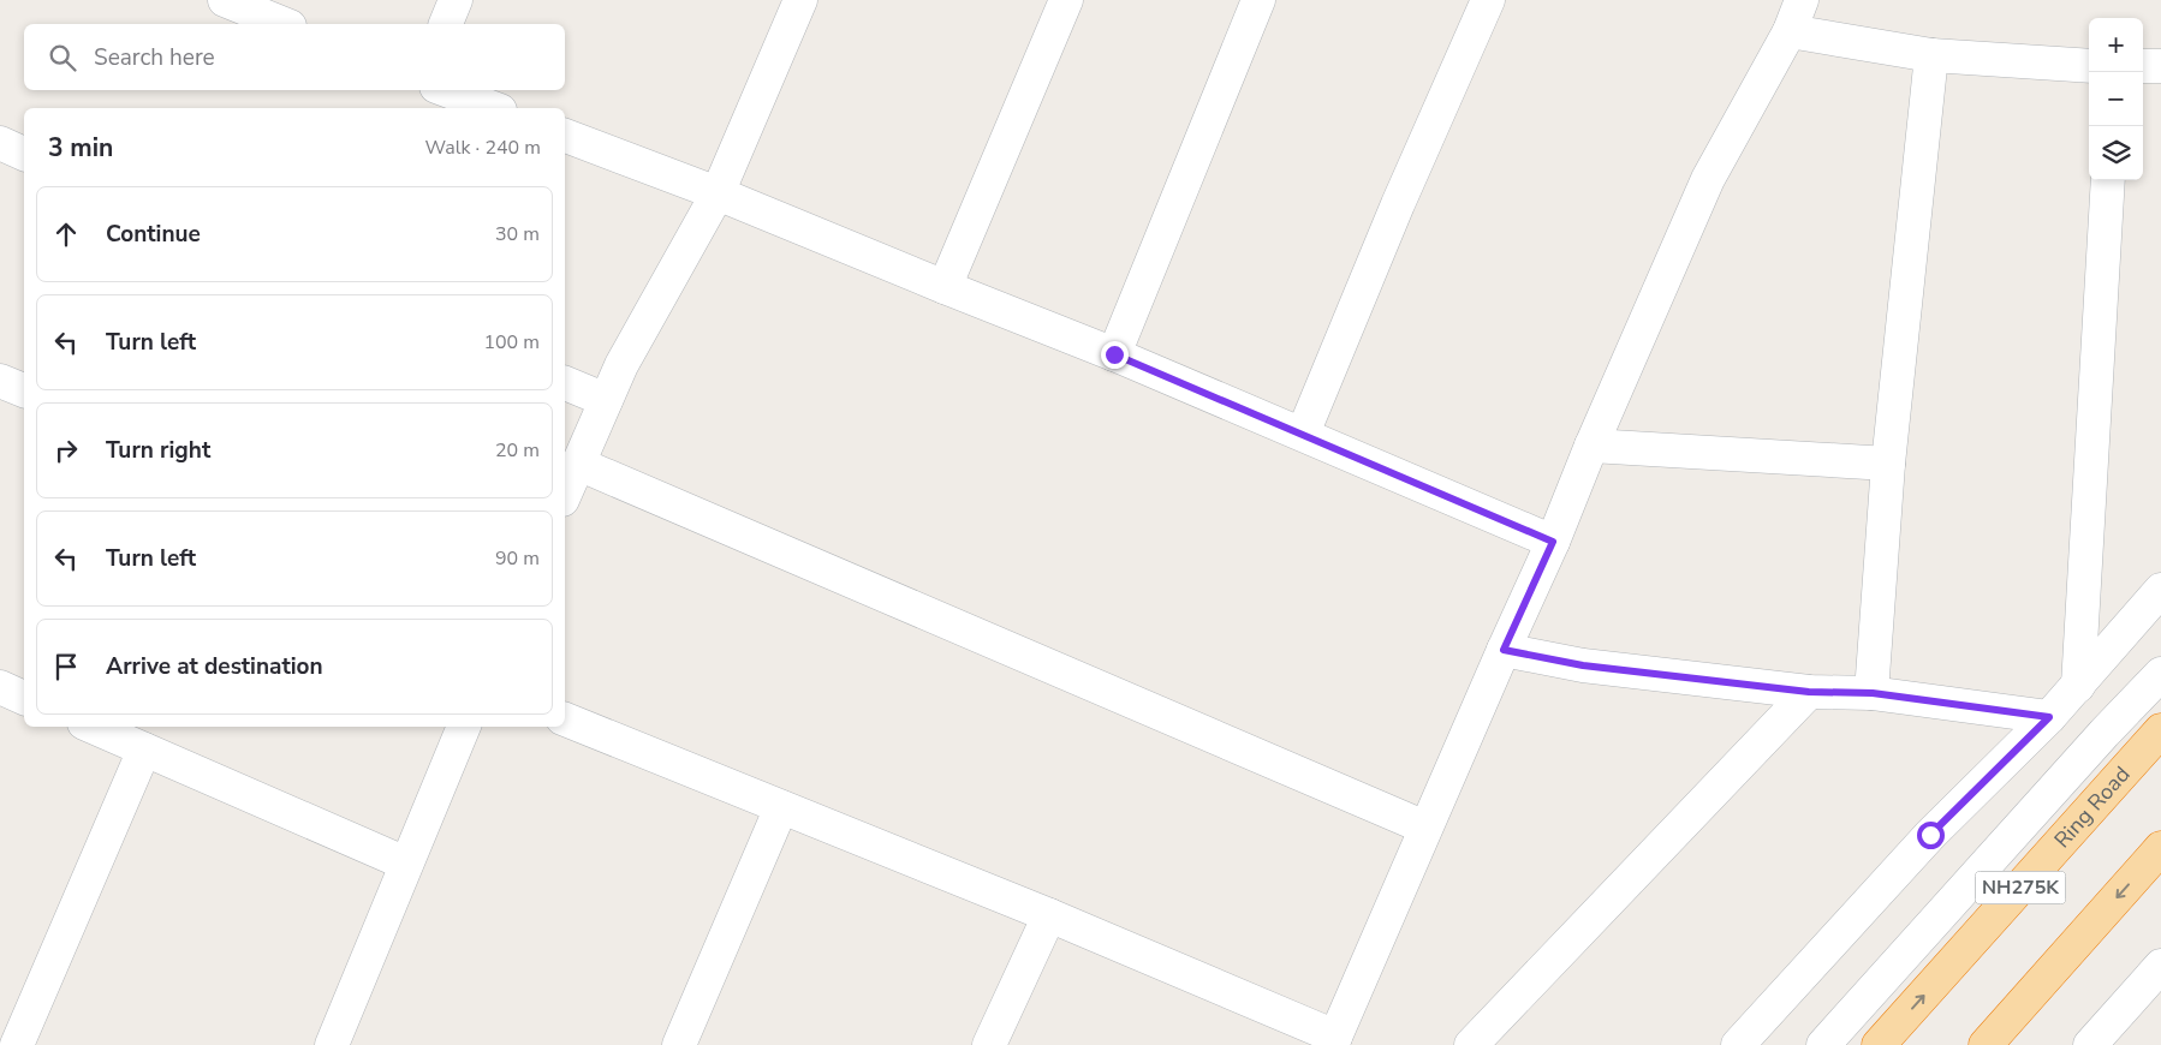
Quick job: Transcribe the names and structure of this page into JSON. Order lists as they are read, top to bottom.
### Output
{
  "streets": {
    "highway": ["Ring Road", "NH275K"]
  },
  "page": {
    "map_buttons": ["+", "−"],
    "search": "Search here",
    "heading": ["3 min", "Walk · 240 m"],
    "list": [
      ["Continue", "30 m"],
      ["Turn left", "100 m"],
      ["Turn right", "20 m"],
      ["Turn left", "90 m"],
      "Arrive at destination"
    ]
  }
}
